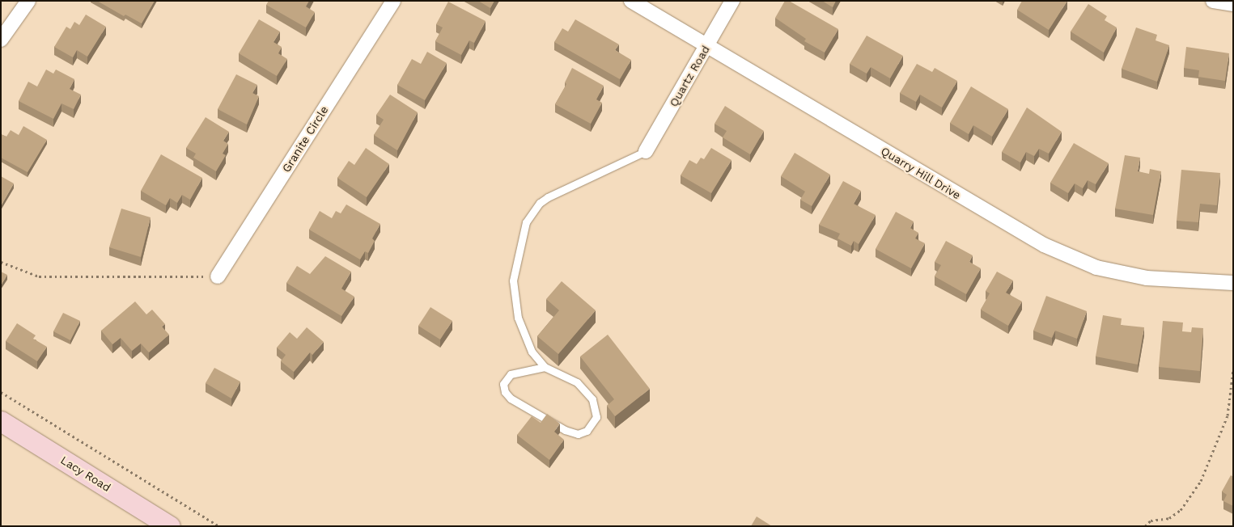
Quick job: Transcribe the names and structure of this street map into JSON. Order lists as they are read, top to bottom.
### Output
{
  "streets": {
    "main road": ["Lacy Road"],
    "street": ["Quartz Road", "Granite Circle", "Quarry Hill Drive"]
  },
  "crossings": [
    ["Quartz Road", "Quarry Hill Drive"]
  ]
}
